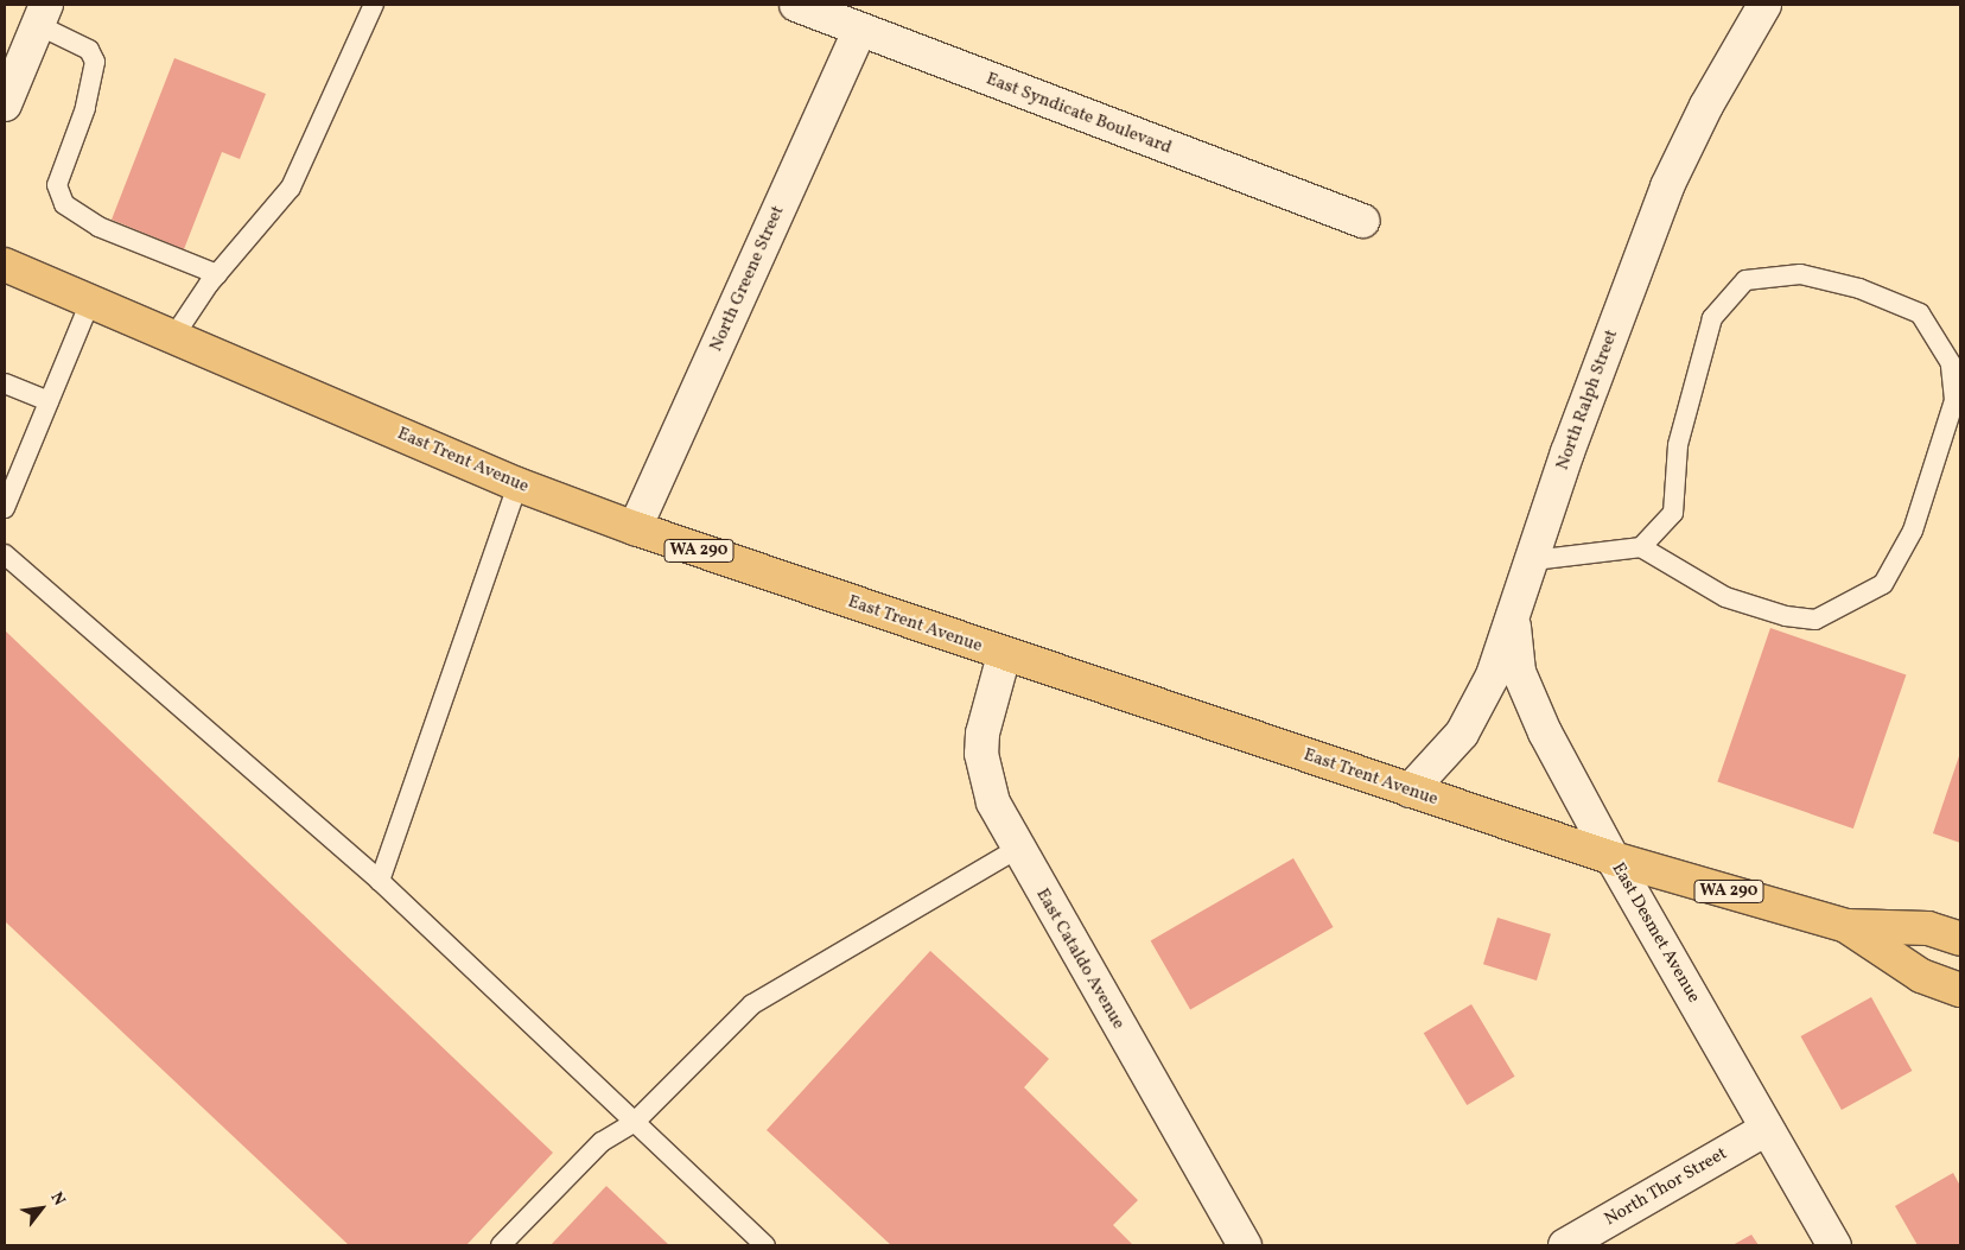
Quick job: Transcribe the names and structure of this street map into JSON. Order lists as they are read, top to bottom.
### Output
{
  "streets": {
    "main road": ["East Trent Avenue", "WA 290"],
    "street": [
      "East Syndicate Boulevard",
      "North Greene Street",
      "North Ralph Street",
      "East Desmet Avenue",
      "East Cataldo Avenue",
      "North Thor Street"
    ]
  },
  "crossings": [
    ["East Syndicate Boulevard", "North Greene Street"],
    ["North Greene Street", "East Trent Avenue"],
    ["North Ralph Street", "East Trent Avenue"],
    ["North Ralph Street", "East Desmet Avenue"],
    ["East Trent Avenue", "East Desmet Avenue"],
    ["East Trent Avenue", "East Cataldo Avenue"],
    ["East Desmet Avenue", "North Thor Street"]
  ],
  "north": "top right"
}
